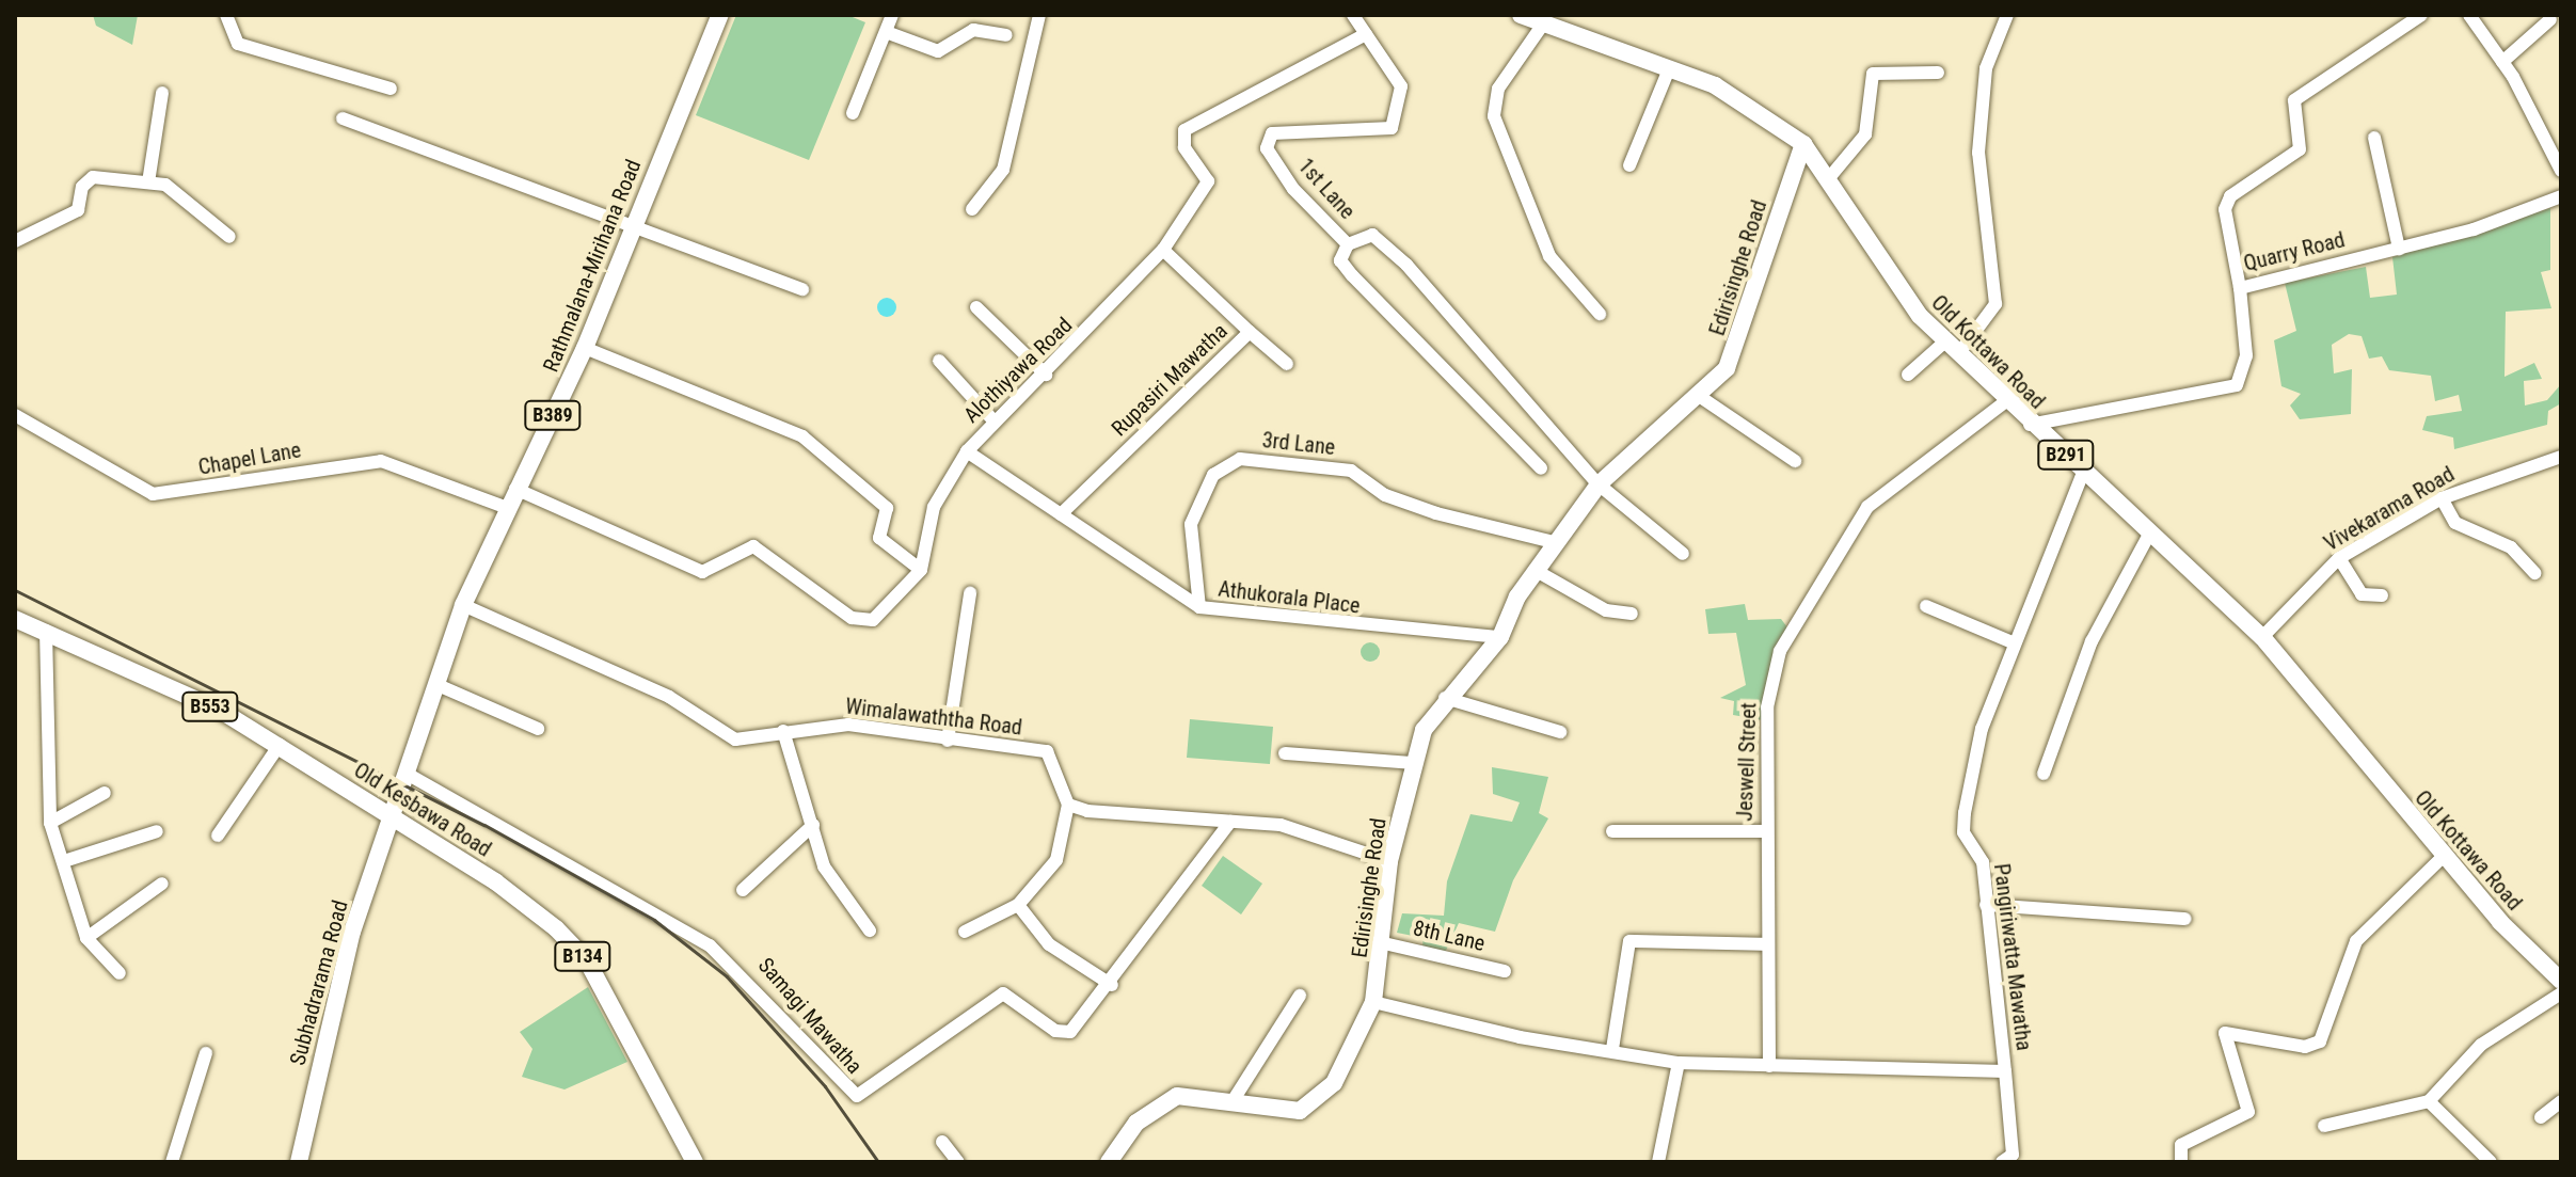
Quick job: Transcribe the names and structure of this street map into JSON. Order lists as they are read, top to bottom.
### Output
{
  "streets": {
    "main road": [
      "Rathmalana-Mirihana Road",
      "Edirisinghe Road",
      "Old Kottawa Road",
      "B389",
      "B291",
      "B553",
      "Old Kesbawa Road",
      "B134",
      "Subhadrarama Road"
    ],
    "street": [
      "1st Lane",
      "Quarry Road",
      "Alothiyawa Road",
      "Rupasiri Mawatha",
      "3rd Lane",
      "Chapel Lane",
      "Vivekarama Road",
      "Athukorala Place",
      "Wimalawaththa Road",
      "Jeswell Street",
      "8th Lane",
      "Pangiriwatta Mawatha",
      "Samagi Mawatha"
    ]
  },
  "crossings": [
    ["1st Lane", "Edirisinghe Road"],
    ["Quarry Road", "Old Kottawa Road"],
    ["Rathmalana-Mirihana Road", "Chapel Lane"],
    ["Rathmalana-Mirihana Road", "Wimalawaththa Road"],
    ["Rathmalana-Mirihana Road", "Old Kesbawa Road"],
    ["Rathmalana-Mirihana Road", "Subhadrarama Road"],
    ["Rathmalana-Mirihana Road", "Samagi Mawatha"],
    ["Edirisinghe Road", "Old Kottawa Road"],
    ["Edirisinghe Road", "3rd Lane"],
    ["Edirisinghe Road", "Athukorala Place"],
    ["Edirisinghe Road", "8th Lane"],
    ["Old Kottawa Road", "Vivekarama Road"],
    ["Old Kottawa Road", "Jeswell Street"],
    ["Old Kottawa Road", "Pangiriwatta Mawatha"],
    ["Alothiyawa Road", "Rupasiri Mawatha"],
    ["Alothiyawa Road", "Athukorala Place"],
    ["Rupasiri Mawatha", "Athukorala Place"],
    ["3rd Lane", "Athukorala Place"],
    ["Old Kesbawa Road", "Subhadrarama Road"]
  ]
}
